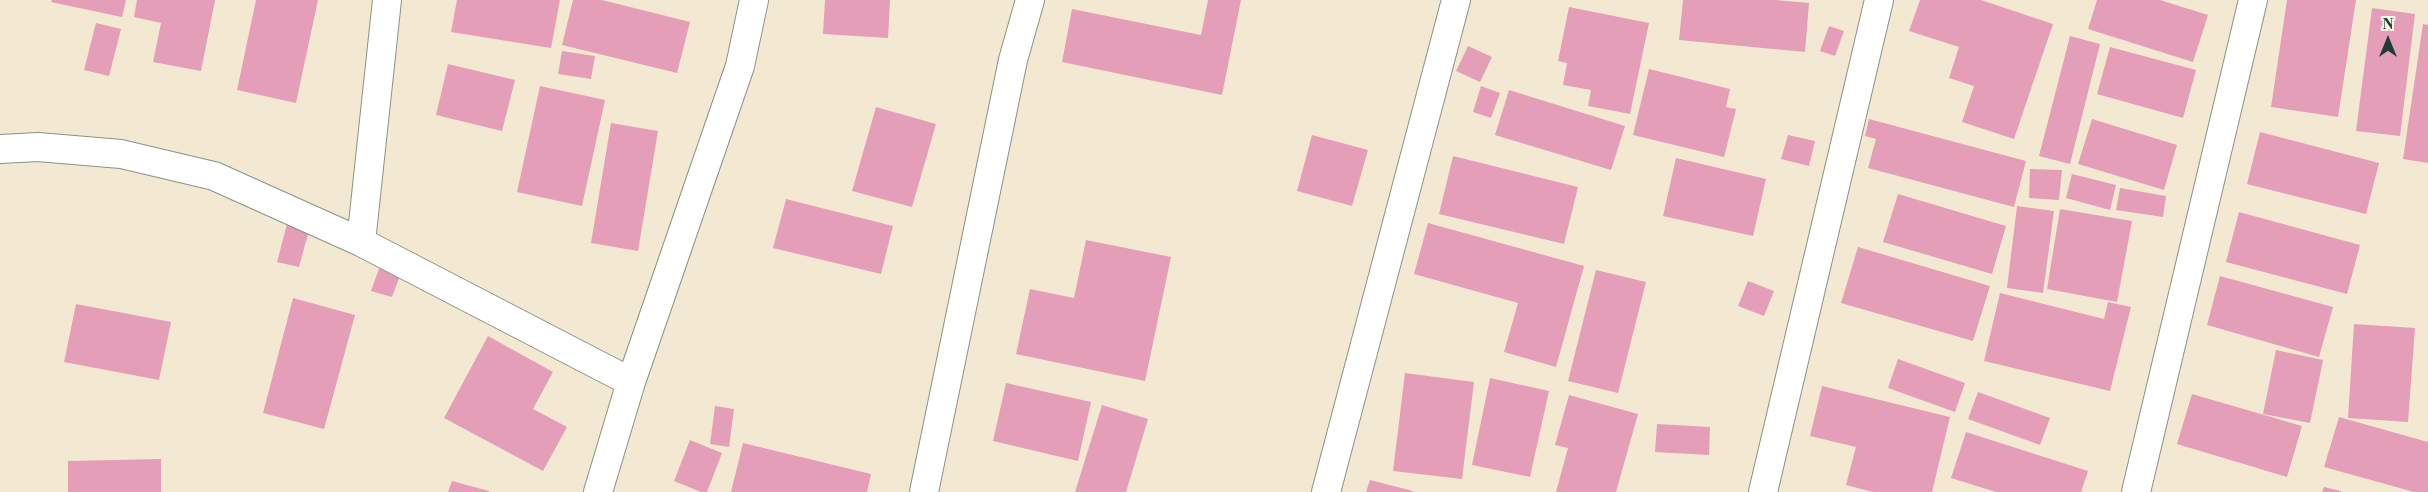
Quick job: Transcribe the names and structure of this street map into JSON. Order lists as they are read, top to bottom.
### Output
{
  "north": "top"
}
